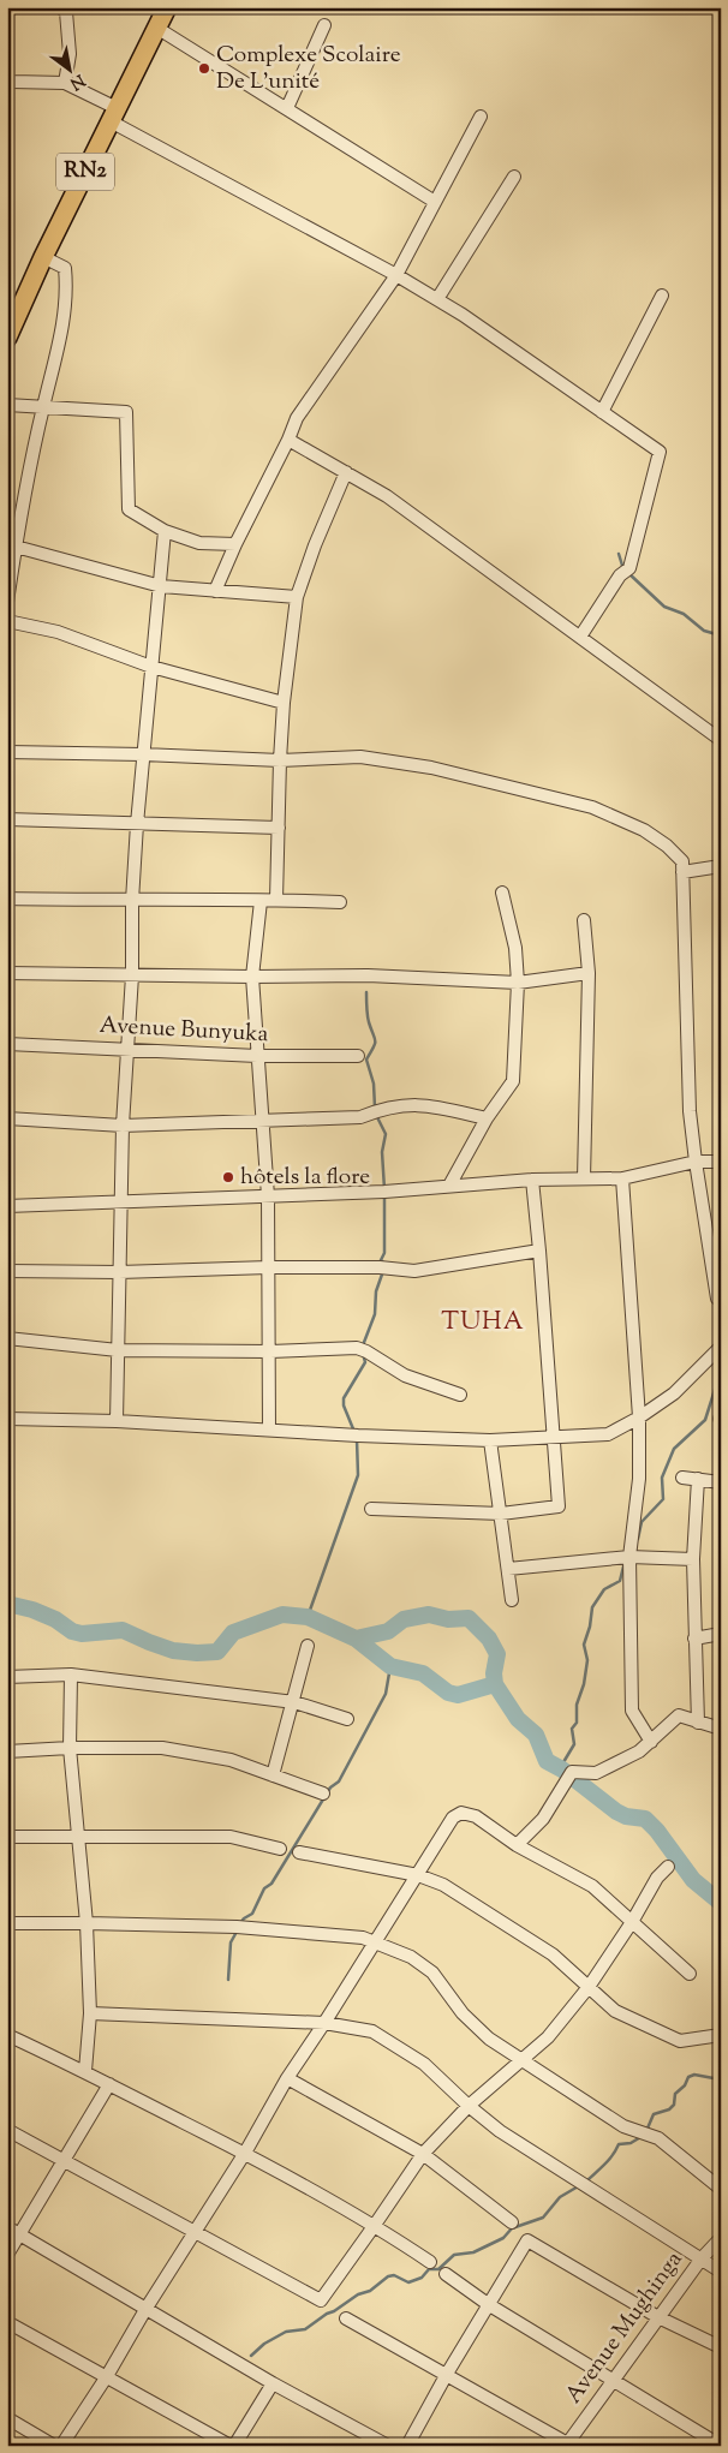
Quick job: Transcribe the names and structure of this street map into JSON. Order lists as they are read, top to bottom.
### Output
{
  "streets": {
    "highway": ["RN2"],
    "street": ["Avenue Bunyuka", "Avenue Mughinga"]
  },
  "districts": ["TUHA"],
  "places": ["Complexe Scolaire De L'unité", "hôtels la flore"],
  "north": "bottom right"
}
